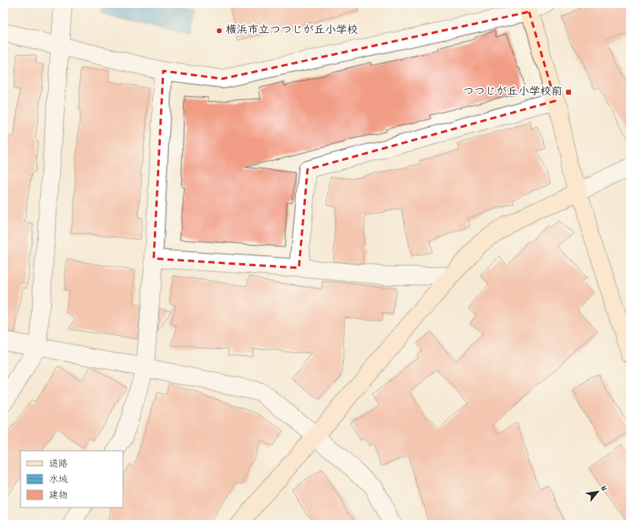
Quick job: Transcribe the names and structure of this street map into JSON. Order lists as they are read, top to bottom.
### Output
{
  "places": {
    "other": ["横浜市立つつじが丘小学校"],
    "transit": ["つつじが丘小学校前"]
  },
  "legend": ["道路", "水域", "建物"],
  "north": "top right"
}
